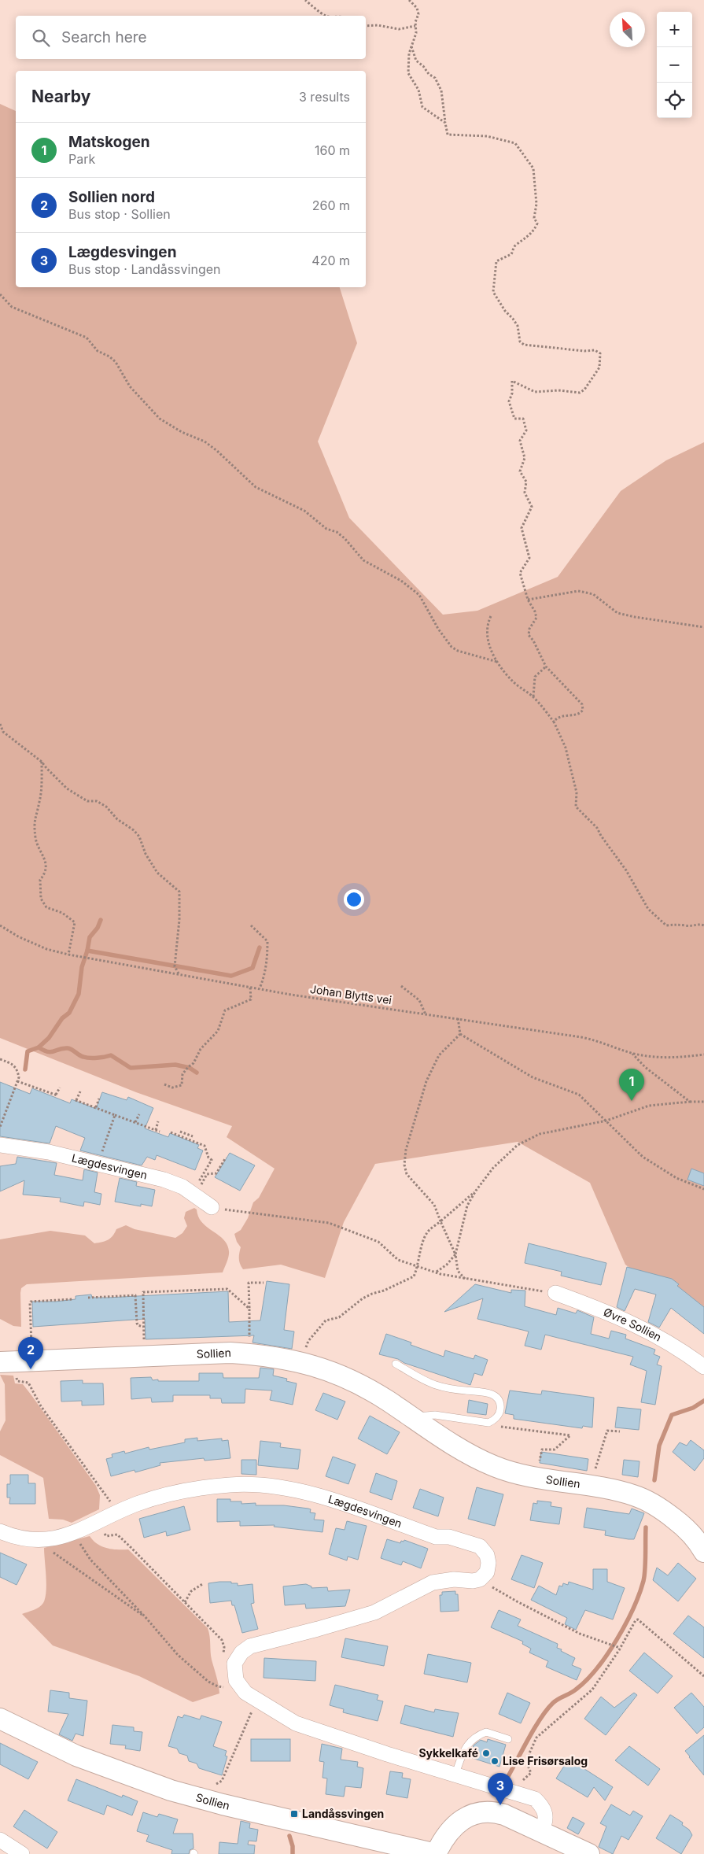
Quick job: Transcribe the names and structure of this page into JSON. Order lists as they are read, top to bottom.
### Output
{
  "streets": {
    "street": ["Lægdesvingen", "Øvre Sollien", "Sollien"],
    "path": ["Johan Blytts vei"]
  },
  "places": {
    "other": ["Sykkelkafé", "Lise Frisørsalog"],
    "transit": ["Landåssvingen"]
  },
  "north": "top left",
  "page": {
    "map_buttons": ["+", "−"],
    "search": "Search here",
    "heading": ["Nearby", "3 results"],
    "list": [
      {
        "mark": "1",
        "name": "Matskogen",
        "note": "Park",
        "value": "160 m"
      },
      {
        "mark": "2",
        "name": "Sollien nord",
        "note": "Bus stop · Sollien",
        "value": "260 m"
      },
      {
        "mark": "3",
        "name": "Lægdesvingen",
        "note": "Bus stop · Landåssvingen",
        "value": "420 m"
      }
    ],
    "pins": ["1", "2", "3"]
  }
}
